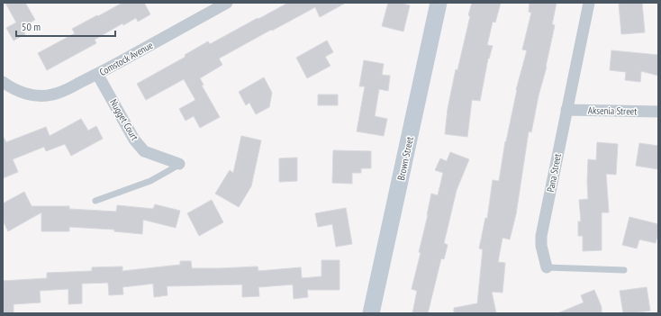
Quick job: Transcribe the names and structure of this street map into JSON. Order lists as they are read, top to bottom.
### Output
{
  "streets": {
    "street": [
      "Comstock Avenue",
      "Aksenia Street",
      "Nugget Court",
      "Brown Street",
      "Pana Street"
    ]
  },
  "crossings": [
    ["Comstock Avenue", "Nugget Court"],
    ["Aksenia Street", "Pana Street"]
  ],
  "scale_bar": "50 m"
}
